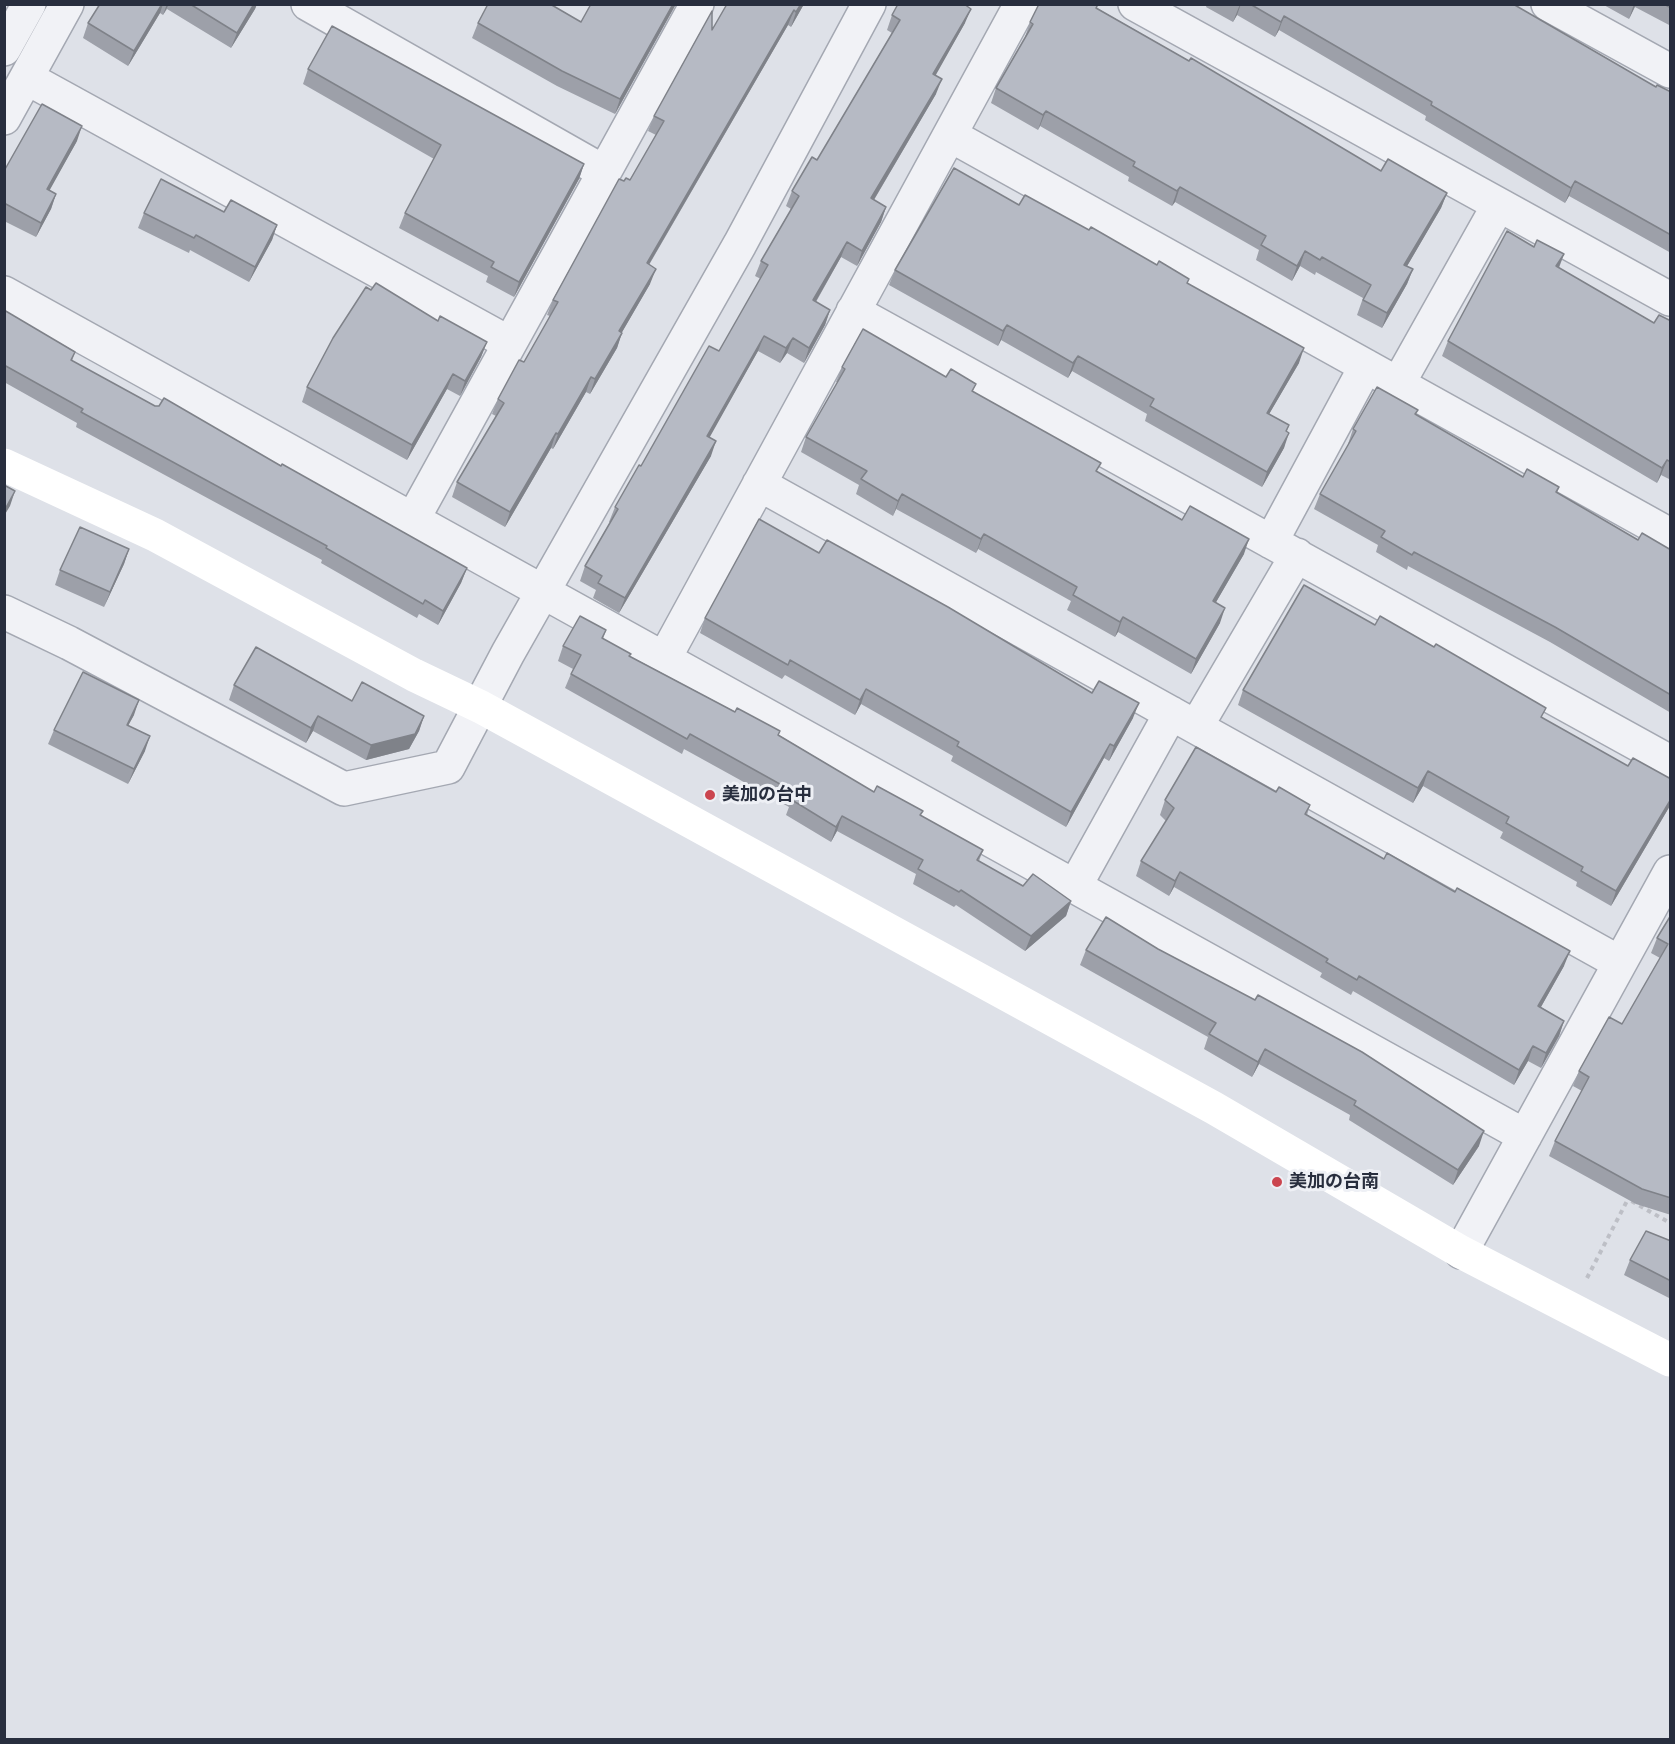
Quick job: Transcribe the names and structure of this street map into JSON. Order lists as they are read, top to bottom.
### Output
{
  "places": ["美加の台中", "美加の台南"]
}
